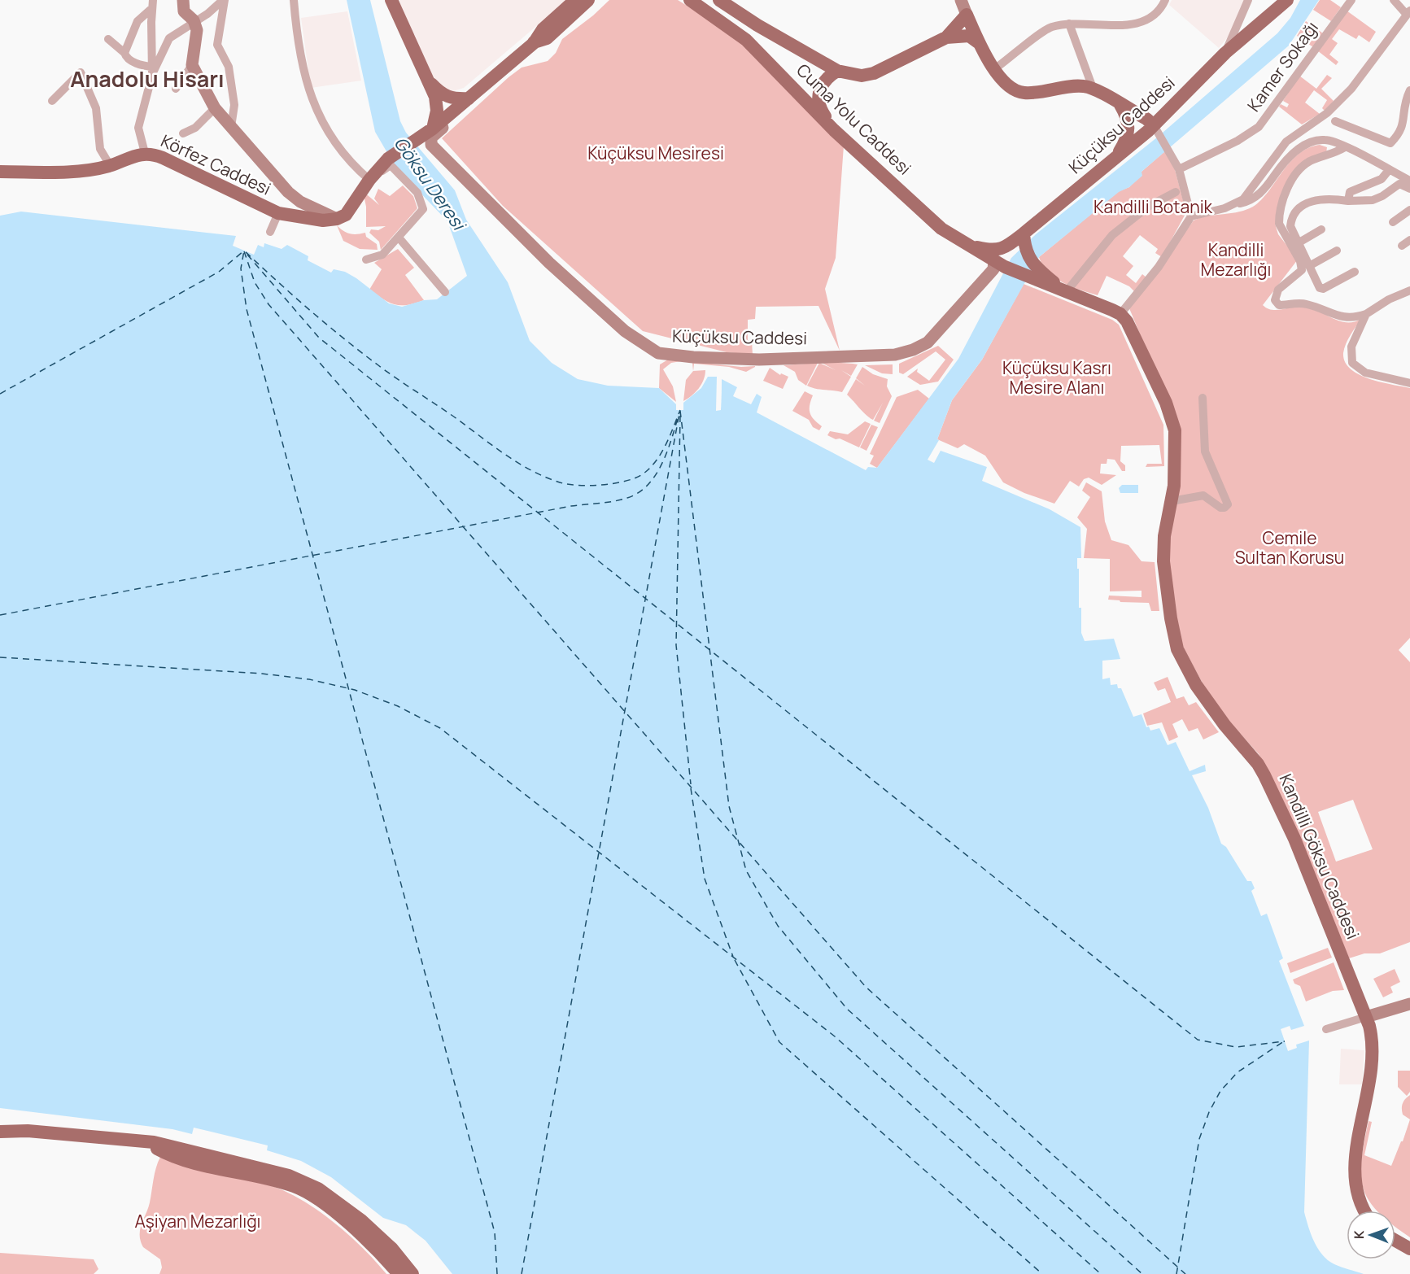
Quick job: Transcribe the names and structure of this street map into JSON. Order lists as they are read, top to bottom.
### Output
{
  "streets": {
    "main road": [
      "Cuma Yolu Caddesi",
      "Küçüksu Caddesi",
      "Körfez Caddesi",
      "Kandilli Göksu Caddesi"
    ],
    "street": ["Kamer Sokağı"]
  },
  "crossings": [
    ["Cuma Yolu Caddesi", "Küçüksu Caddesi"]
  ],
  "districts": ["Anadolu Hisarı"],
  "water": ["Göksu Deresi"],
  "parks": [
    "Küçüksu Mesiresi",
    "Kandilli Botanik",
    "Kandilli Mezarlığı",
    "Küçüksu Kasrı Mesire Alanı",
    "Cemile Sultan Korusu",
    "Aşiyan Mezarlığı"
  ],
  "north": "left"
}
